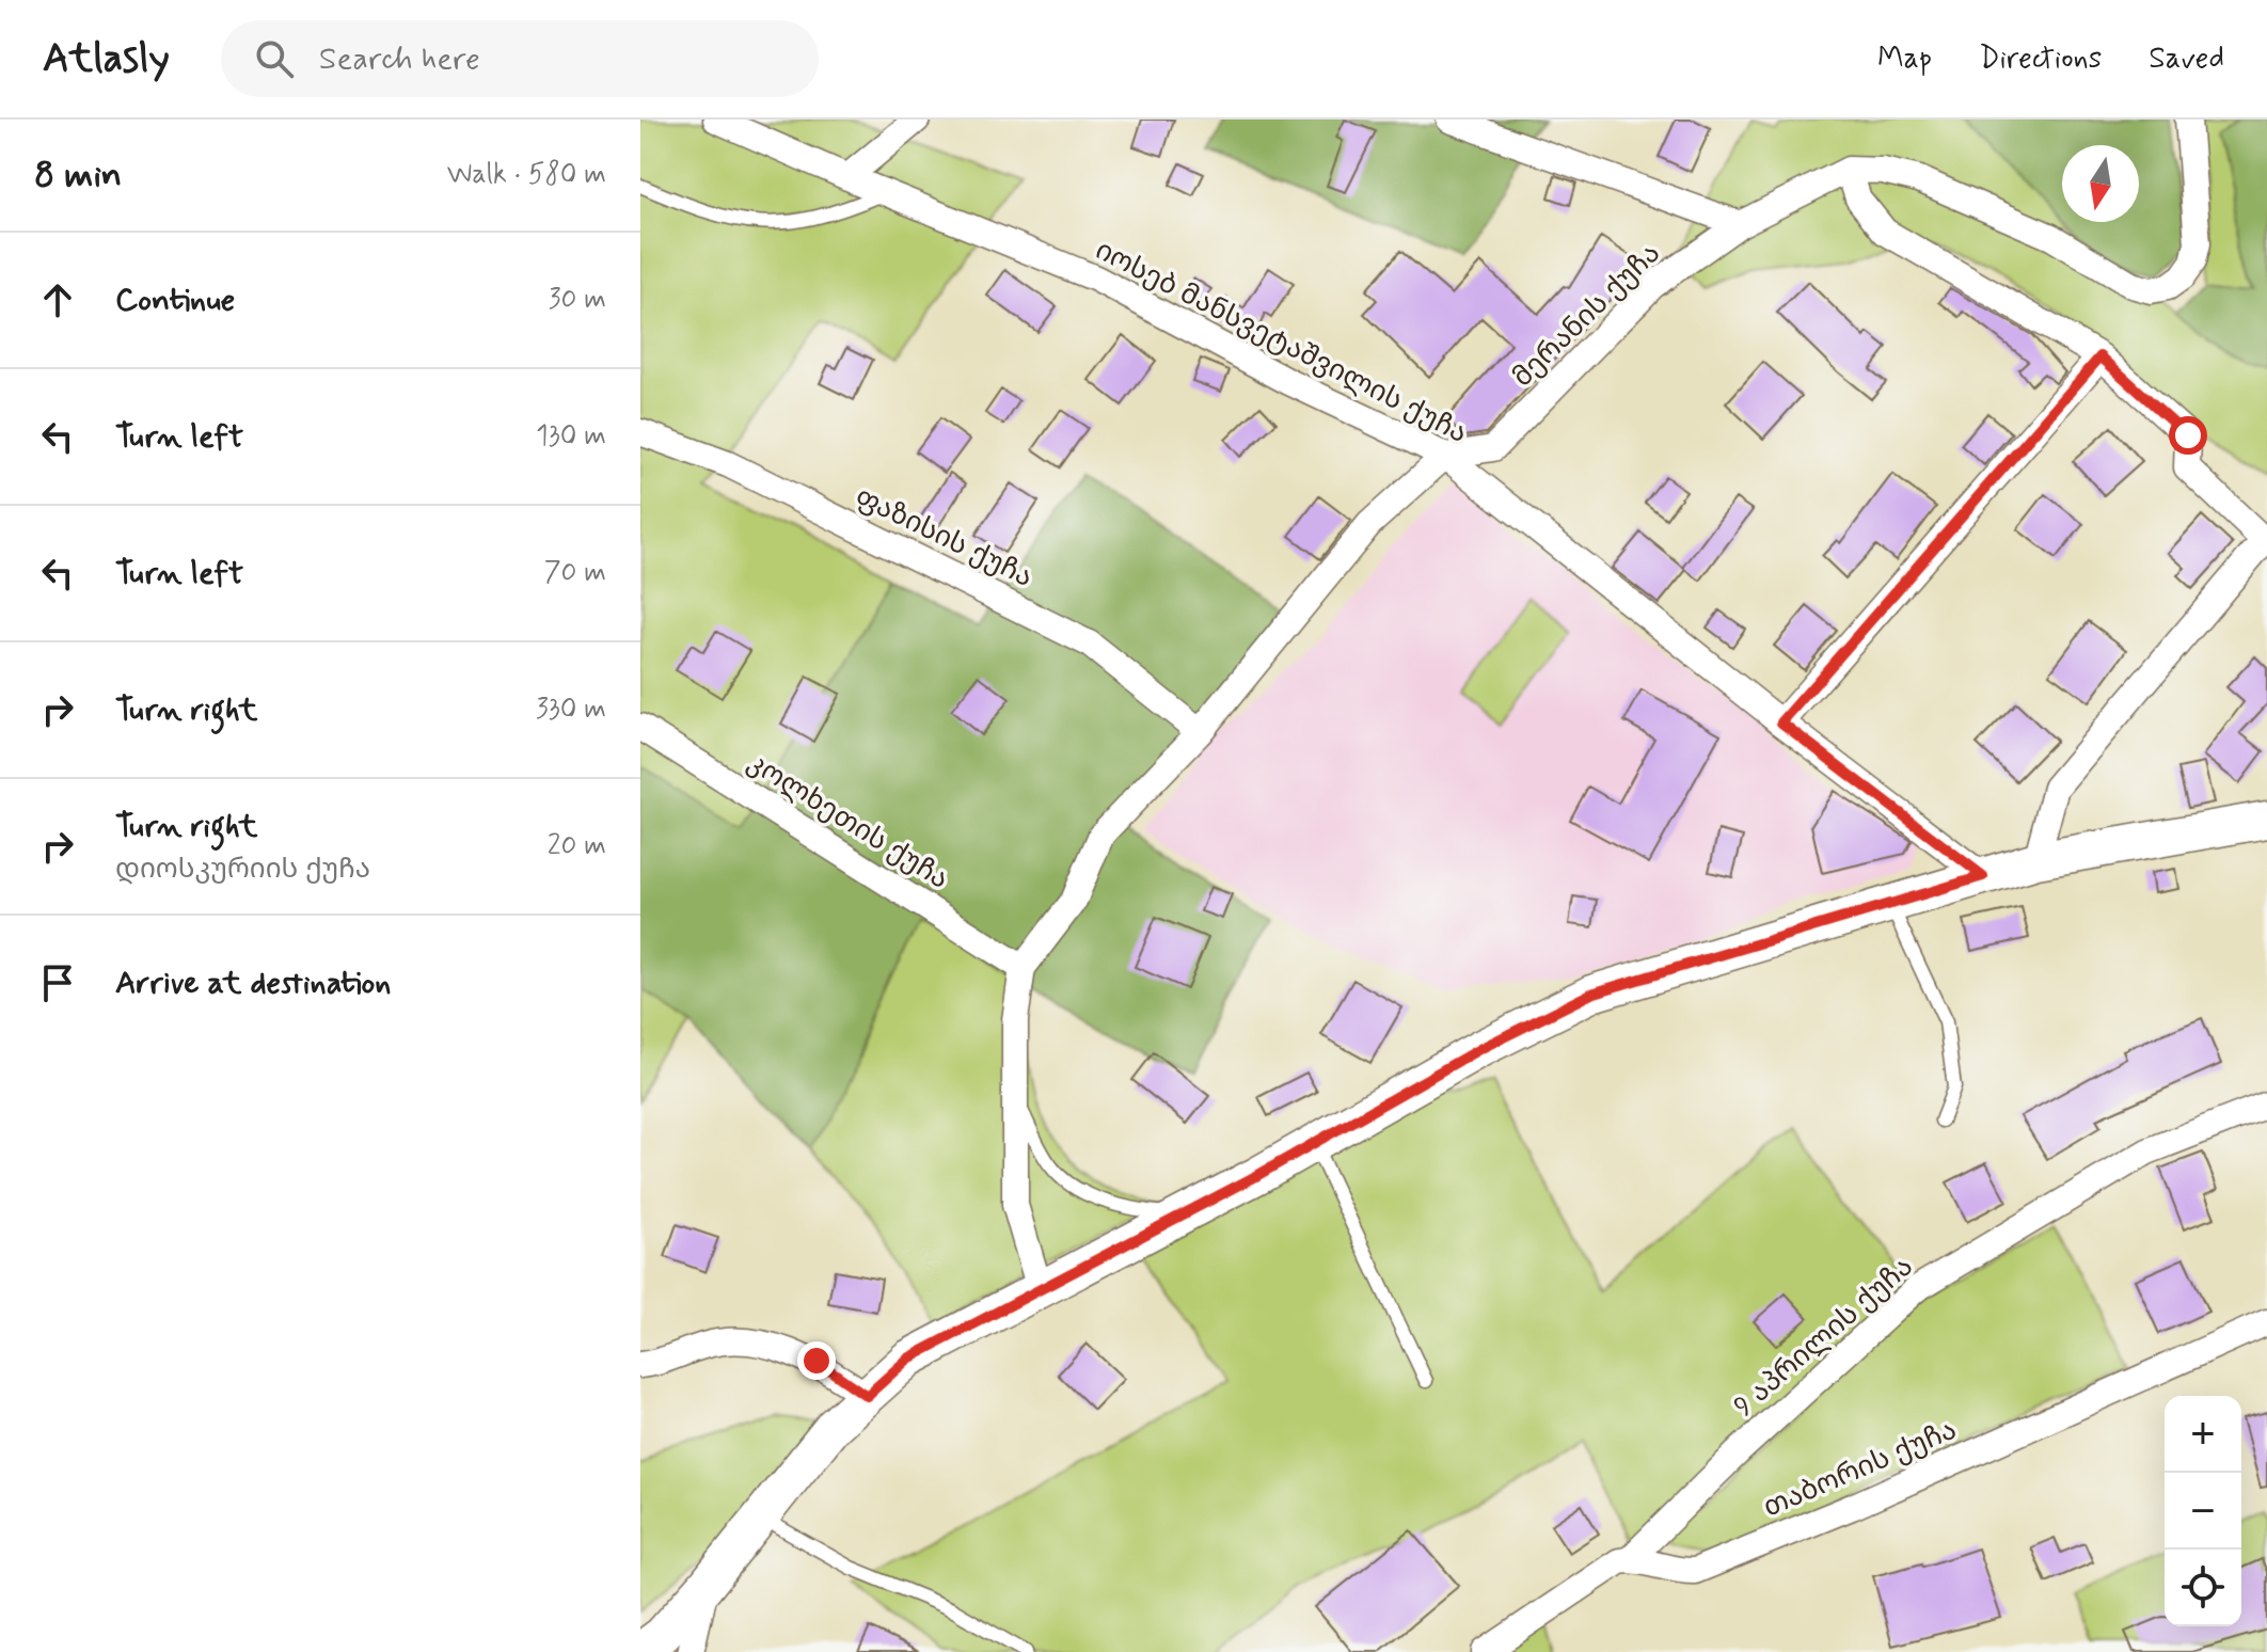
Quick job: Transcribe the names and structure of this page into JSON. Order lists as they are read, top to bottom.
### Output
{
  "streets": {
    "street": [
      "მერანის ქუჩა",
      "იოსებ მანსვეტაშვილის ქუჩა",
      "ფაზისის ქუჩა",
      "კოლხეთის ქუჩა",
      "9 აპრილის ქუჩა",
      "თაბორის ქუჩა"
    ]
  },
  "crossings": [
    ["მერანის ქუჩა", "იოსებ მანსვეტაშვილის ქუჩა"],
    ["9 აპრილის ქუჩა", "თაბორის ქუჩა"]
  ],
  "north": "bottom",
  "page": {
    "header": "Atlasly",
    "search": "Search here",
    "nav": ["Map", "Directions", "Saved"],
    "heading": ["8 min", "Walk · 580 m"],
    "list": [
      ["Continue", "30 m"],
      ["Turn left", "130 m"],
      ["Turn left", "70 m"],
      ["Turn right", "330 m"],
      ["Turn right", "დიოსკურიის ქუჩა", "20 m"],
      "Arrive at destination"
    ],
    "map_buttons": ["+", "−"]
  }
}
